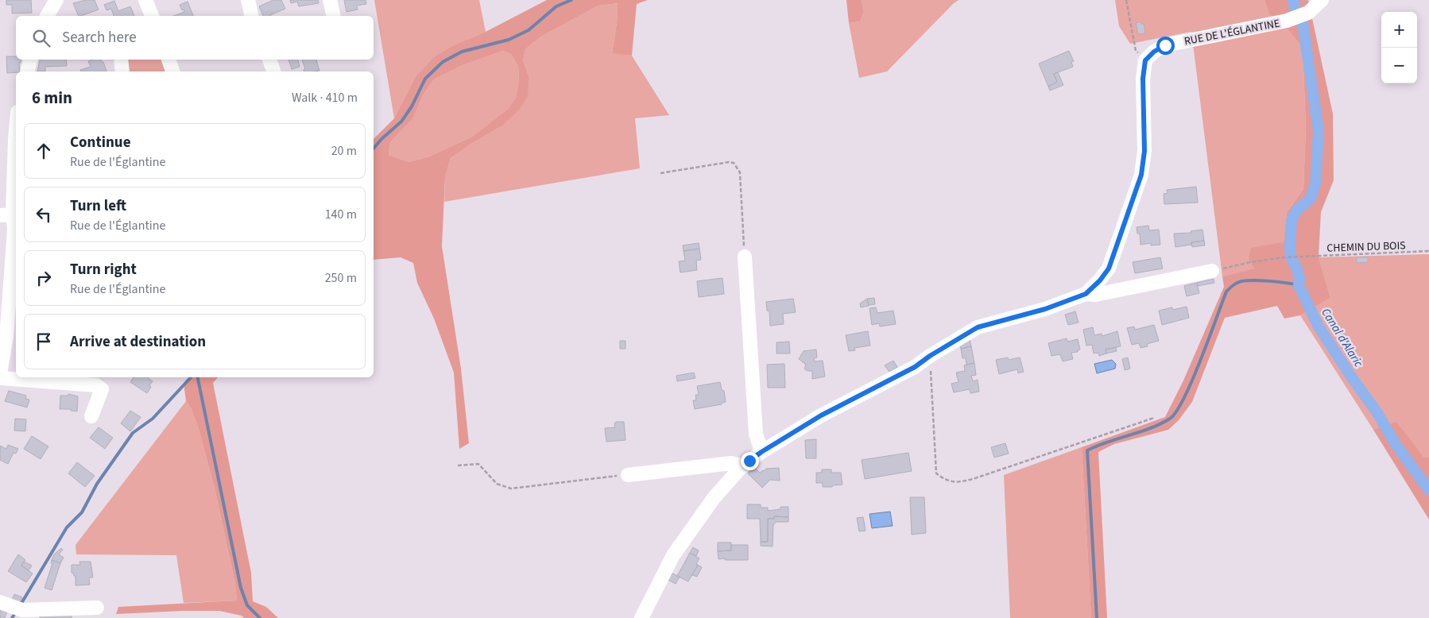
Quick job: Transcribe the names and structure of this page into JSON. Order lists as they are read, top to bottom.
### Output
{
  "streets": {
    "street": ["RUE DE L'ÉGLANTINE"],
    "path": ["CHEMIN DU BOIS"]
  },
  "water": ["Canal d'Alaric"],
  "page": {
    "map_buttons": ["+", "−"],
    "search": "Search here",
    "heading": ["6 min", "Walk · 410 m"],
    "list": [
      ["Continue", "Rue de l'Églantine", "20 m"],
      ["Turn left", "Rue de l'Églantine", "140 m"],
      ["Turn right", "Rue de l'Églantine", "250 m"],
      "Arrive at destination"
    ]
  }
}
